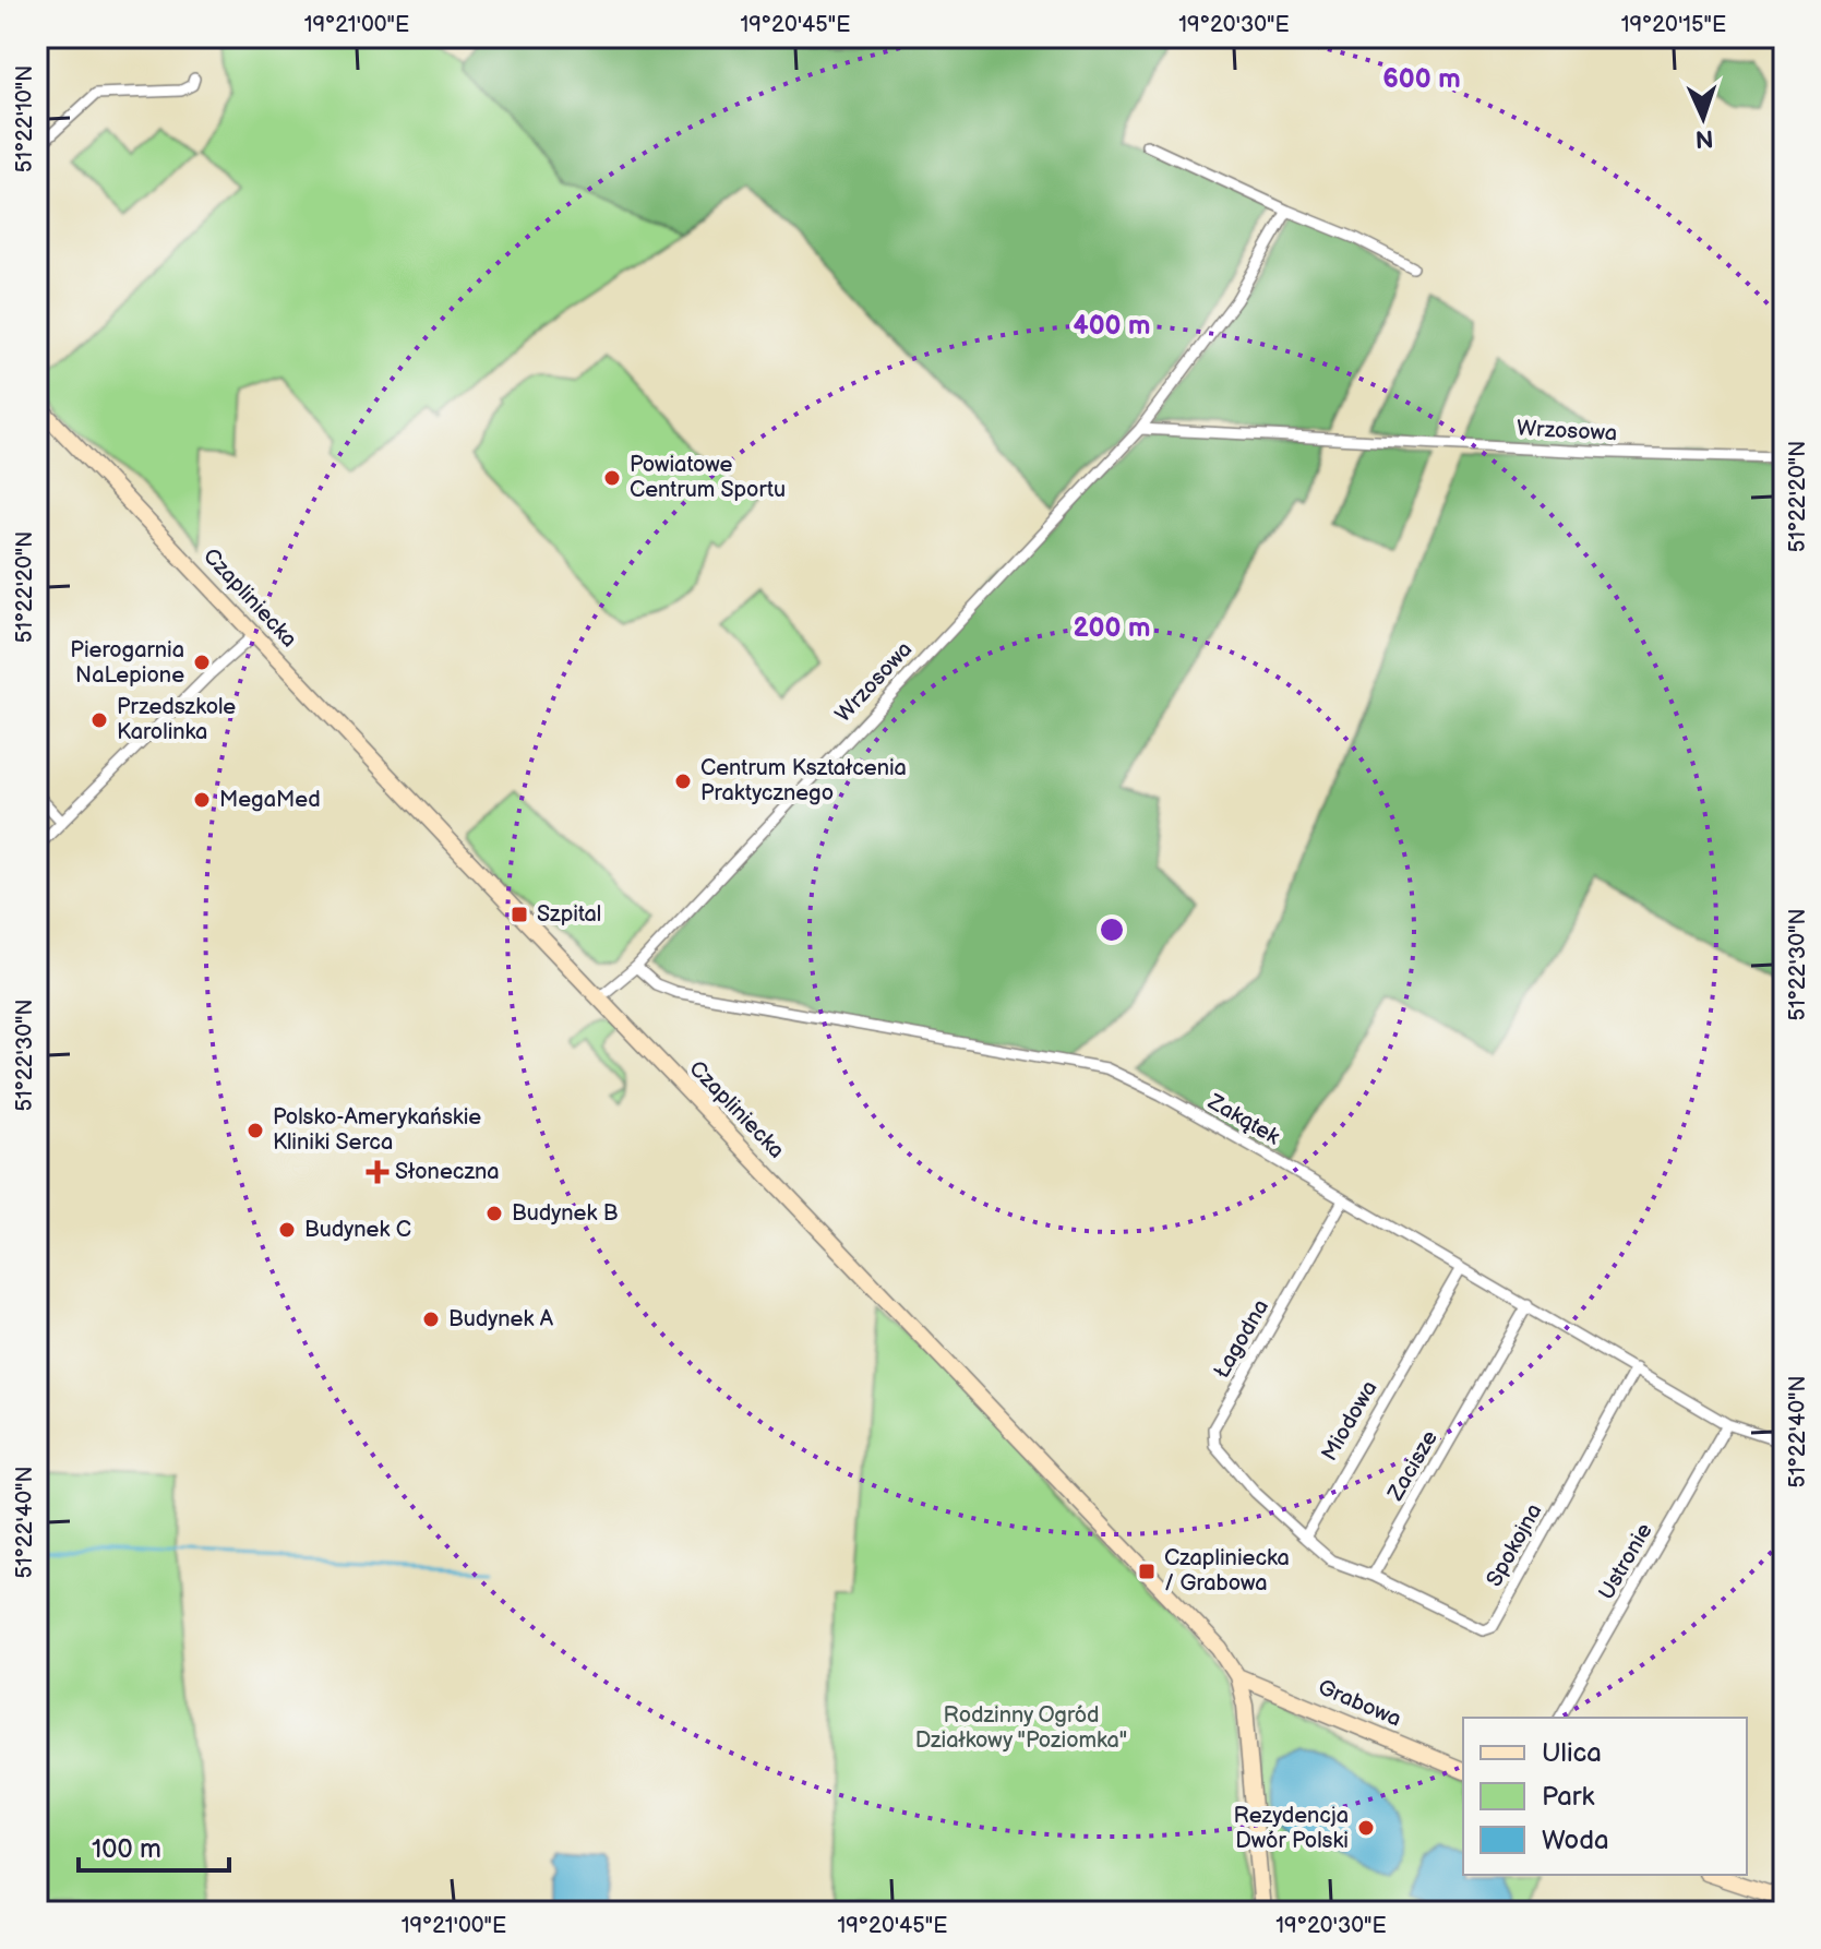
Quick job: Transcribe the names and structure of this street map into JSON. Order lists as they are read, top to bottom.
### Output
{
  "streets": {
    "main road": ["Czapliniecka", "Grabowa"],
    "street": [
      "Wrzosowa",
      "Zakątek",
      "Łagodna",
      "Miodowa",
      "Zacisze",
      "Spokojna",
      "Ustronie"
    ]
  },
  "crossings": [
    ["Wrzosowa", "Czapliniecka"],
    ["Wrzosowa", "Zakątek"],
    ["Czapliniecka", "Grabowa"],
    ["Zakątek", "Łagodna"],
    ["Zakątek", "Miodowa"],
    ["Zakątek", "Zacisze"],
    ["Zakątek", "Spokojna"],
    ["Zakątek", "Ustronie"],
    ["Łagodna", "Miodowa"],
    ["Zacisze", "Spokojna"]
  ],
  "parks": ["Rodzinny Ogród Działkowy \"Poziomka\""],
  "places": {
    "other": [
      "Powiatowe Centrum Sportu",
      "Pierogarnia NaLepione",
      "Przedszkole Karolinka",
      "Centrum Kształcenia Praktycznego",
      "MegaMed",
      "Polsko-Amerykańskie Kliniki Serca",
      "Budynek B",
      "Budynek C",
      "Budynek A",
      "Rezydencja Dwór Polski"
    ],
    "transit": ["Szpital", "Czapliniecka / Grabowa"],
    "health": ["Słoneczna"]
  },
  "legend": ["Ulica", "Park", "Woda"],
  "scale_bar": "100 m",
  "north": "bottom",
  "coordinates": [
    "19°21'00\"E",
    "19°20'45\"E",
    "19°20'30\"E",
    "19°20'15\"E",
    "51°22'10\"N",
    "51°22'20\"N",
    "51°22'30\"N",
    "51°22'40\"N"
  ],
  "rings": ["600 m", "400 m", "200 m"]
}
